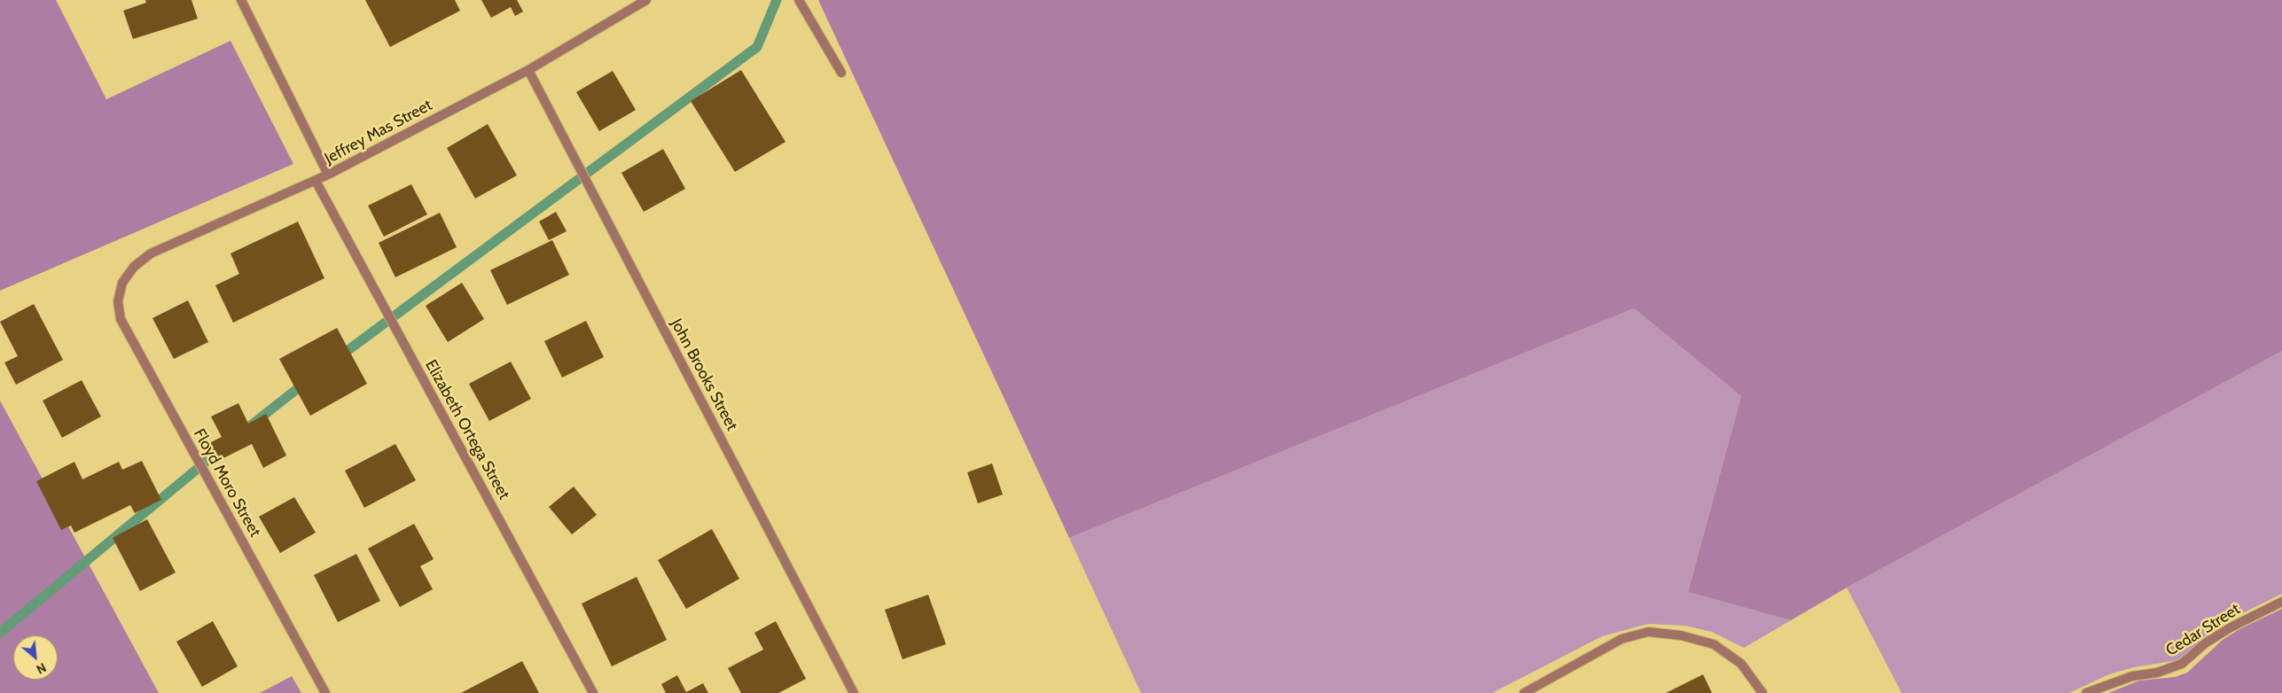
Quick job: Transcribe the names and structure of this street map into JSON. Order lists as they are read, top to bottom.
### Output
{
  "streets": {
    "street": [
      "Jeffrey Mas Street",
      "John Brooks Street",
      "Elizabeth Ortega Street",
      "Floyd Moro Street",
      "Cedar Street"
    ]
  },
  "crossings": [
    ["Jeffrey Mas Street", "John Brooks Street"],
    ["Jeffrey Mas Street", "Elizabeth Ortega Street"],
    ["Jeffrey Mas Street", "Floyd Moro Street"]
  ],
  "north": "bottom right"
}
